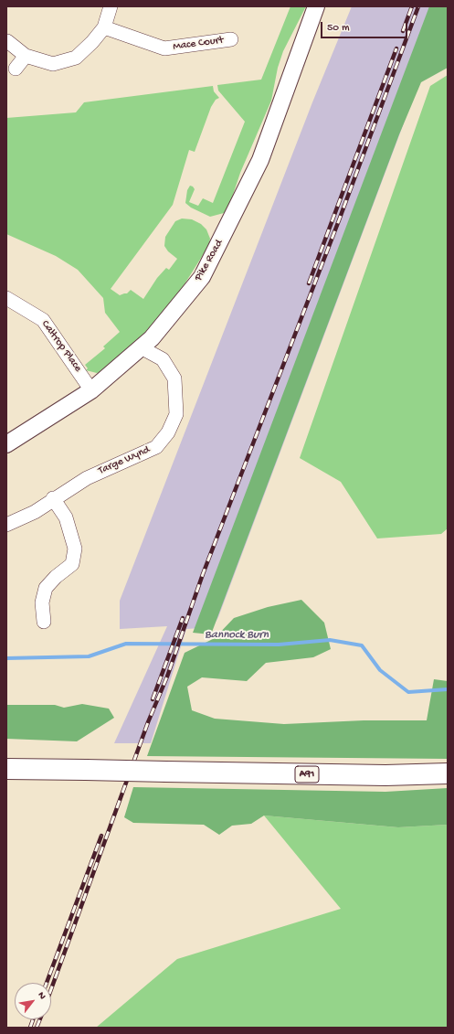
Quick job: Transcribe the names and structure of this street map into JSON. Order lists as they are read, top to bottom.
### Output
{
  "streets": {
    "main road": ["A91"],
    "street": [
      "Mace Court",
      "Pike Road",
      "Caltrop Place",
      "Targe Wynd"
    ]
  },
  "crossings": [
    ["Pike Road", "Caltrop Place"],
    ["Pike Road", "Targe Wynd"]
  ],
  "water": ["Bannock Burn"],
  "scale_bar": "50 m",
  "north": "top right"
}
